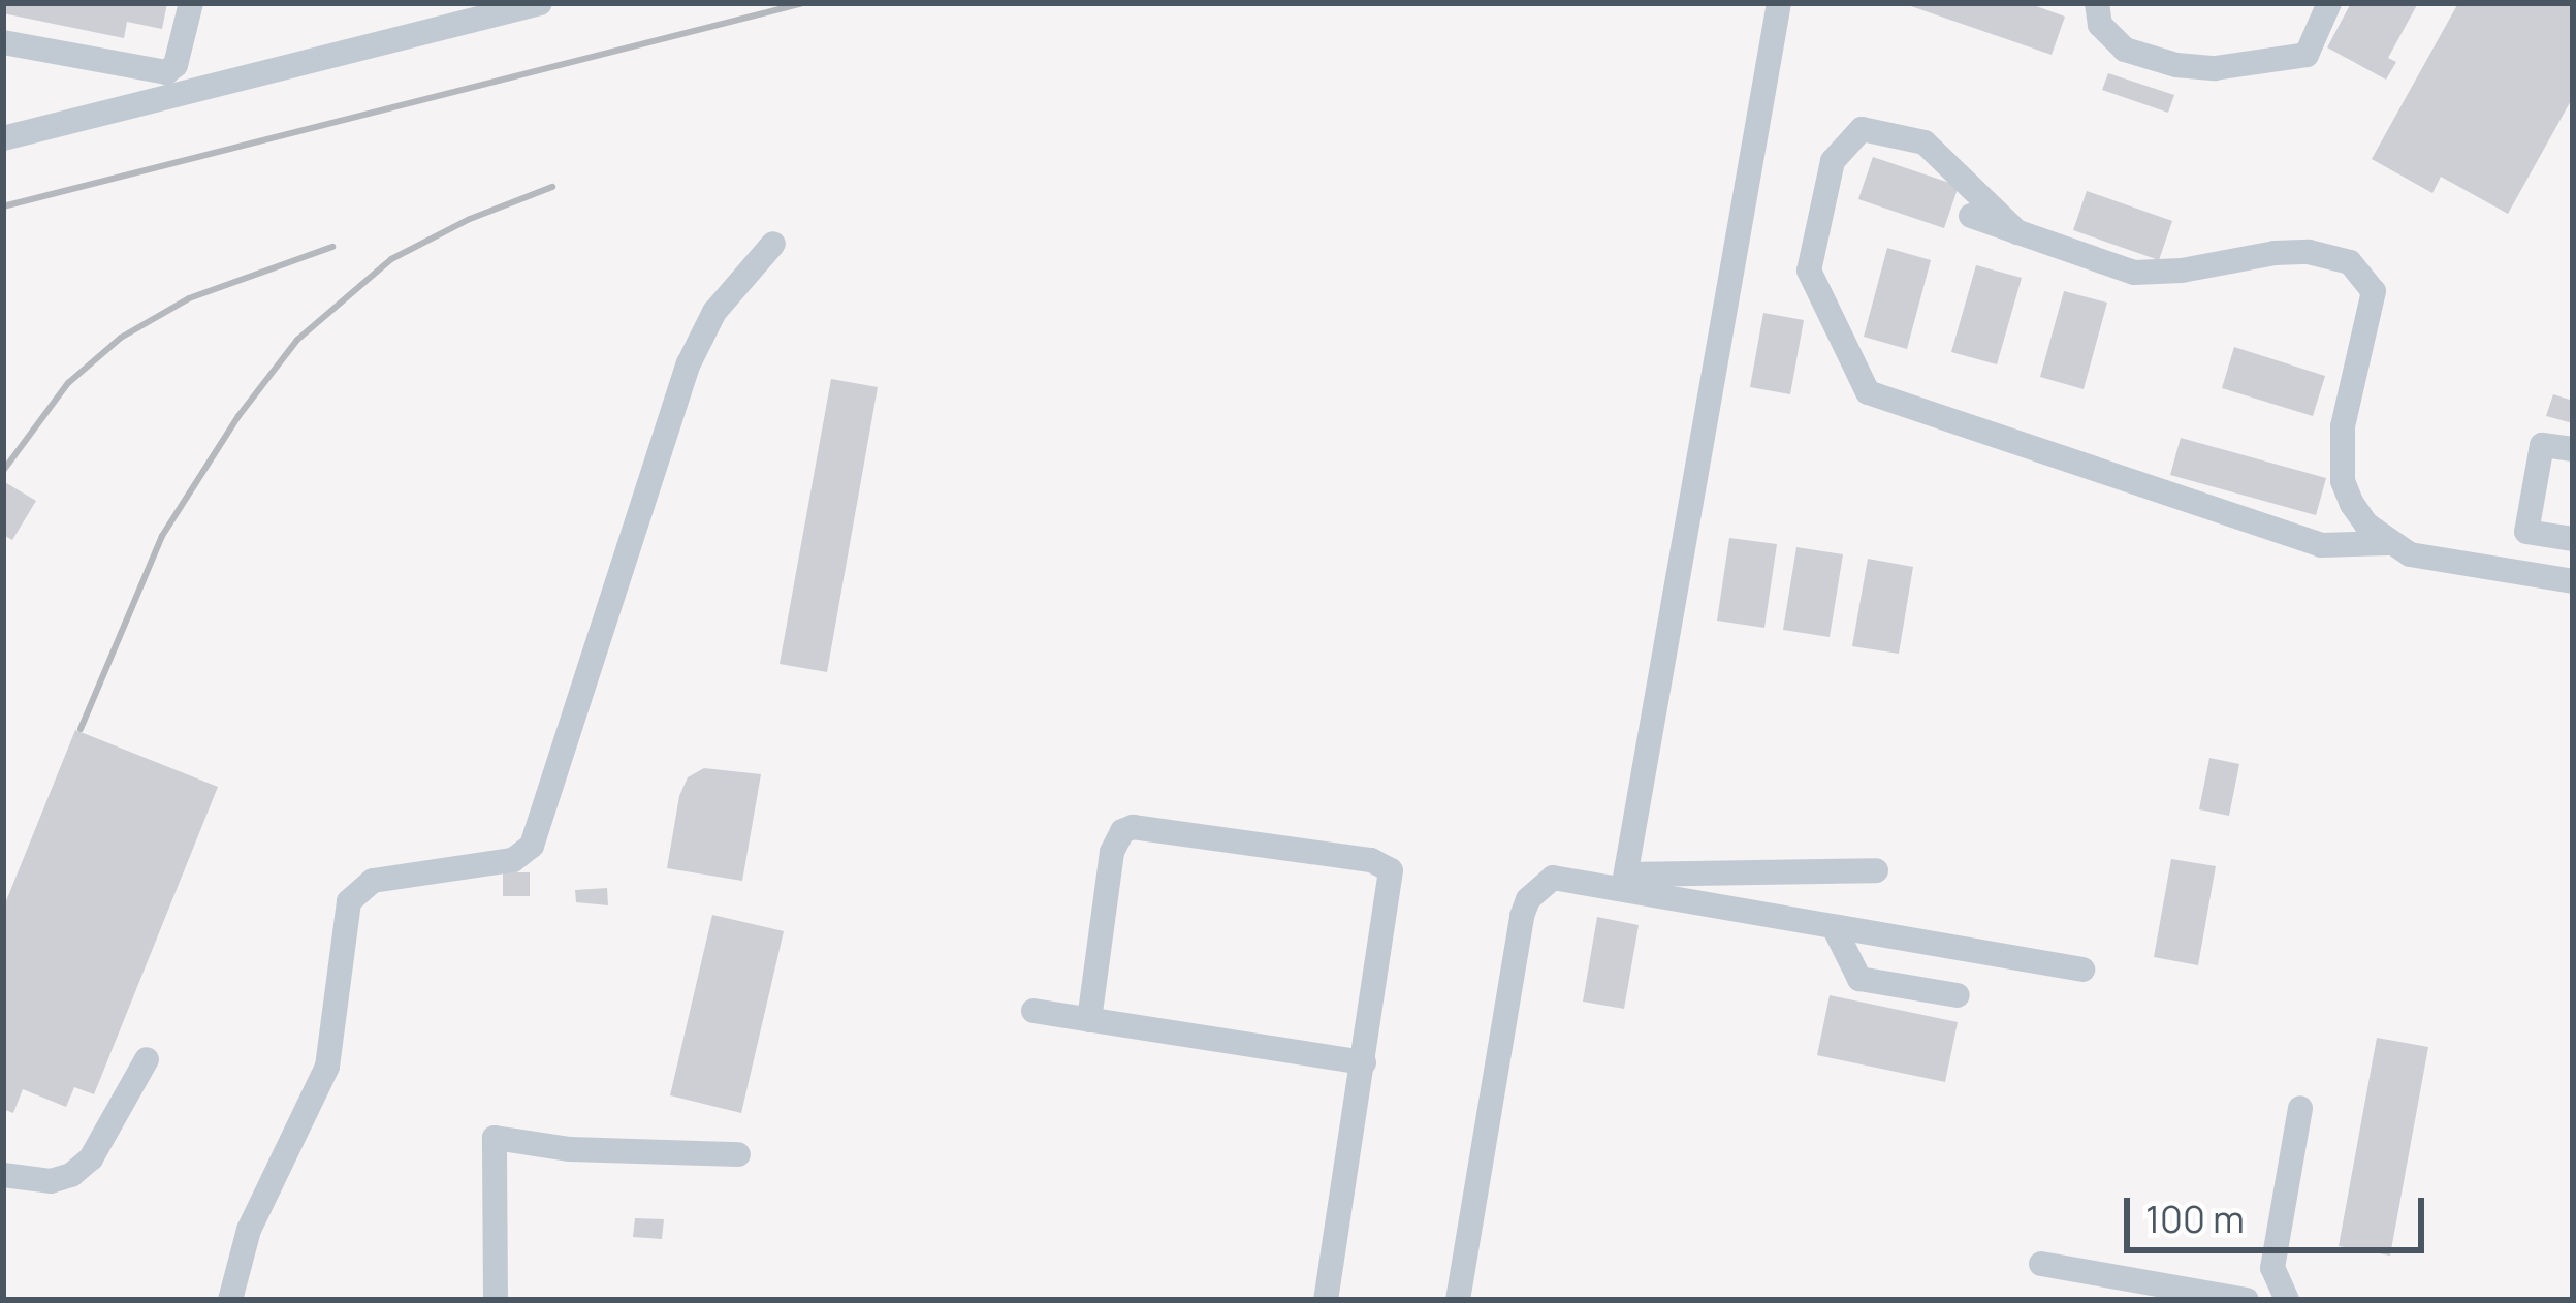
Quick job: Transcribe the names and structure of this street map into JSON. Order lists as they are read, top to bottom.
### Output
{
  "scale_bar": "100 m"
}
